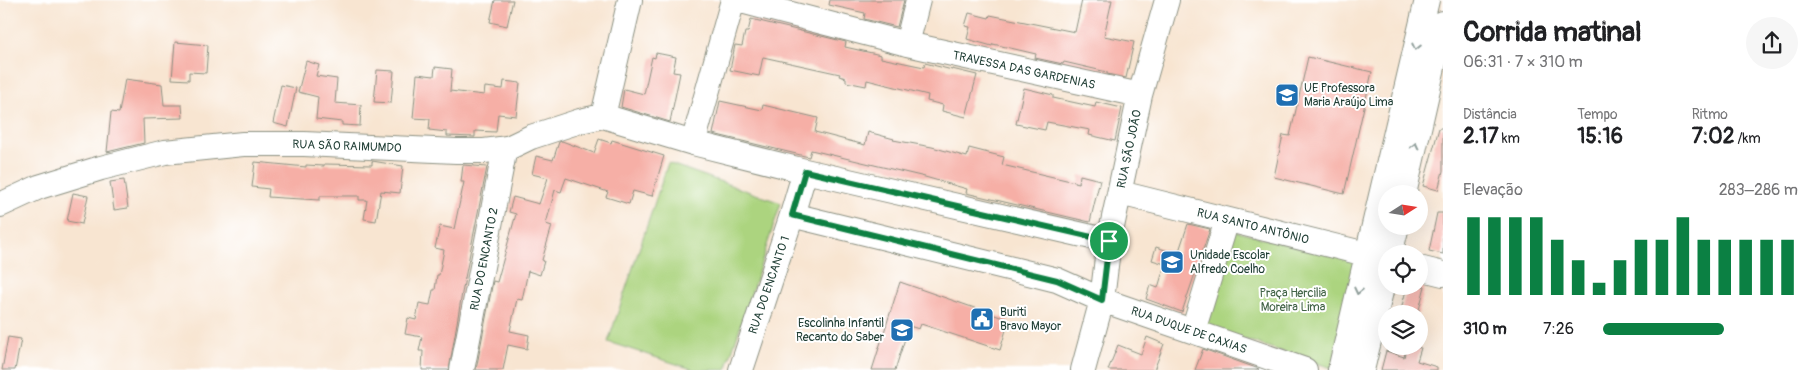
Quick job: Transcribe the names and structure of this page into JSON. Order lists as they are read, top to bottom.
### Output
{
  "streets": {
    "street": [
      "TRAVESSA DAS GARDENIAS",
      "RUA SÃO RAIMUMDO",
      "RUA SÃO JOÃO",
      "RUA SANTO ANTÔNIO",
      "RUA DO ENCANTO 2",
      "RUA DO ENCANTO 1",
      "RUA DUQUE DE CAXIAS"
    ]
  },
  "crossings": [
    ["TRAVESSA DAS GARDENIAS", "RUA SÃO JOÃO"],
    ["RUA SÃO RAIMUMDO", "RUA SÃO JOÃO"],
    ["RUA SÃO RAIMUMDO", "RUA DO ENCANTO 2"],
    ["RUA SÃO RAIMUMDO", "RUA DO ENCANTO 1"],
    ["RUA SÃO JOÃO", "RUA SANTO ANTÔNIO"],
    ["RUA SÃO JOÃO", "RUA DUQUE DE CAXIAS"],
    ["RUA DO ENCANTO 1", "RUA DUQUE DE CAXIAS"]
  ],
  "parks": ["Praça Hercilia Moreira Lima"],
  "places": {
    "school or university": ["UE Professora Maria Araújo Lima", "Unidade Escolar Alfredo Coelho", "Escolinha Infantil Recanto do Saber"],
    "public building": ["Buriti Bravo Mayor"]
  },
  "north": "right",
  "page": {
    "heading": ["Corrida matinal", "06:31 · 7 × 310 m"],
    "stats": [
      ["Distância", "2.17 km"],
      ["Tempo", "15:16"],
      ["Ritmo", "7:02 /km"]
    ],
    "chart": ["Elevação", "283–286 m"],
    "list": [
      {
        "name": "310 m",
        "note": "7:26"
      }
    ]
  }
}
